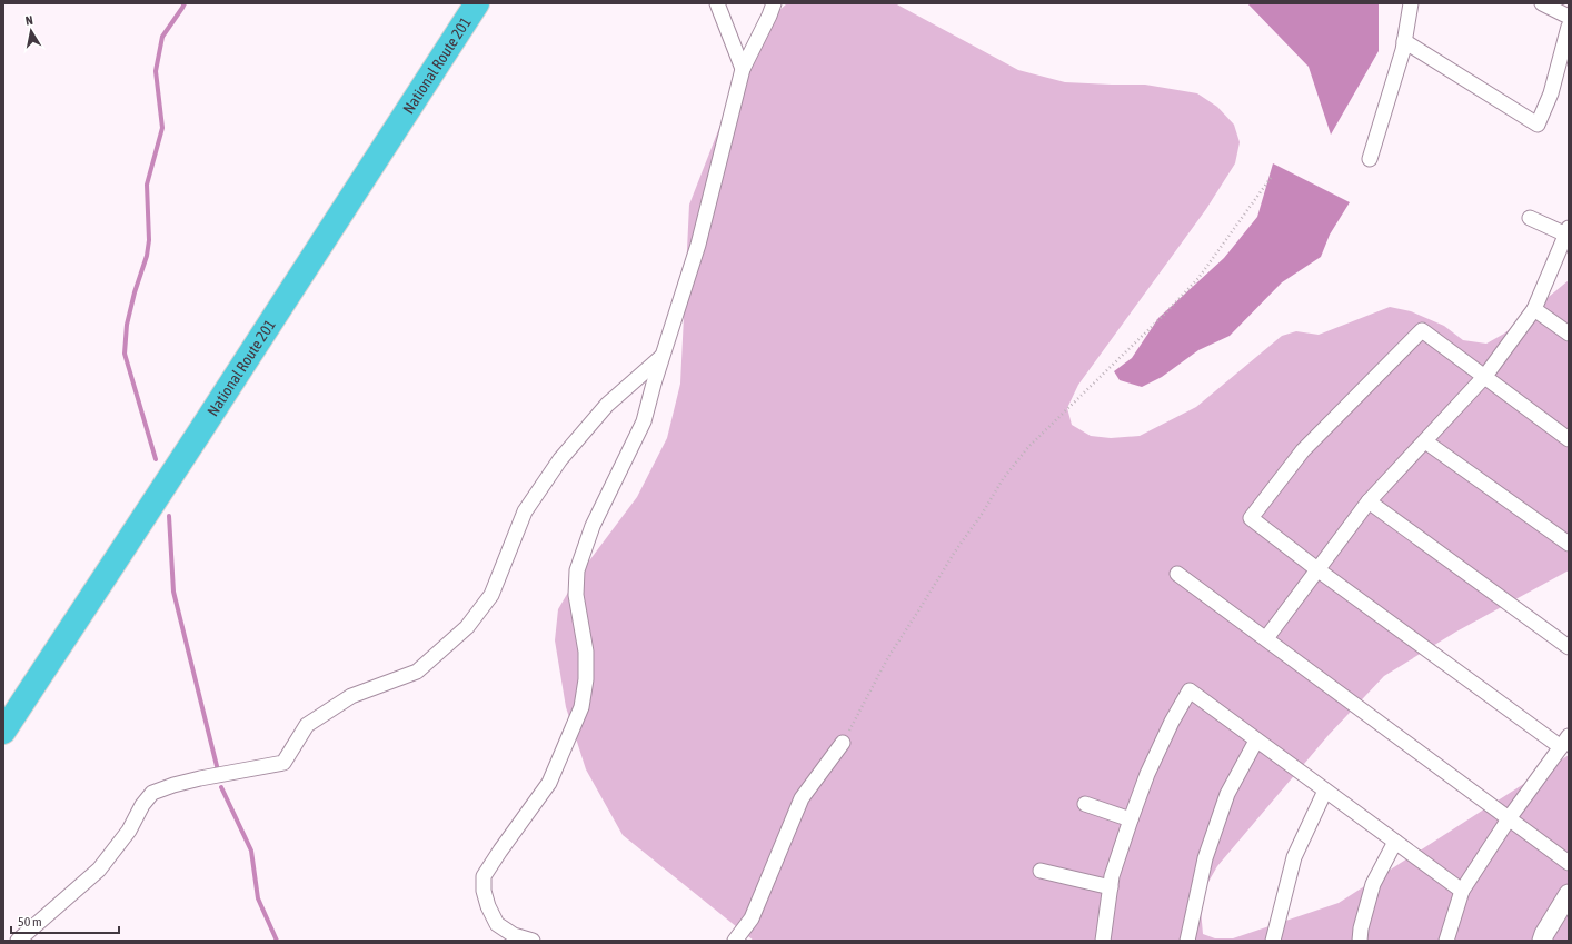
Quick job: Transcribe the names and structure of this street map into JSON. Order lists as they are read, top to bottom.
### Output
{
  "streets": {
    "highway": ["National Route 201"]
  },
  "scale_bar": "50 m",
  "north": "top"
}
